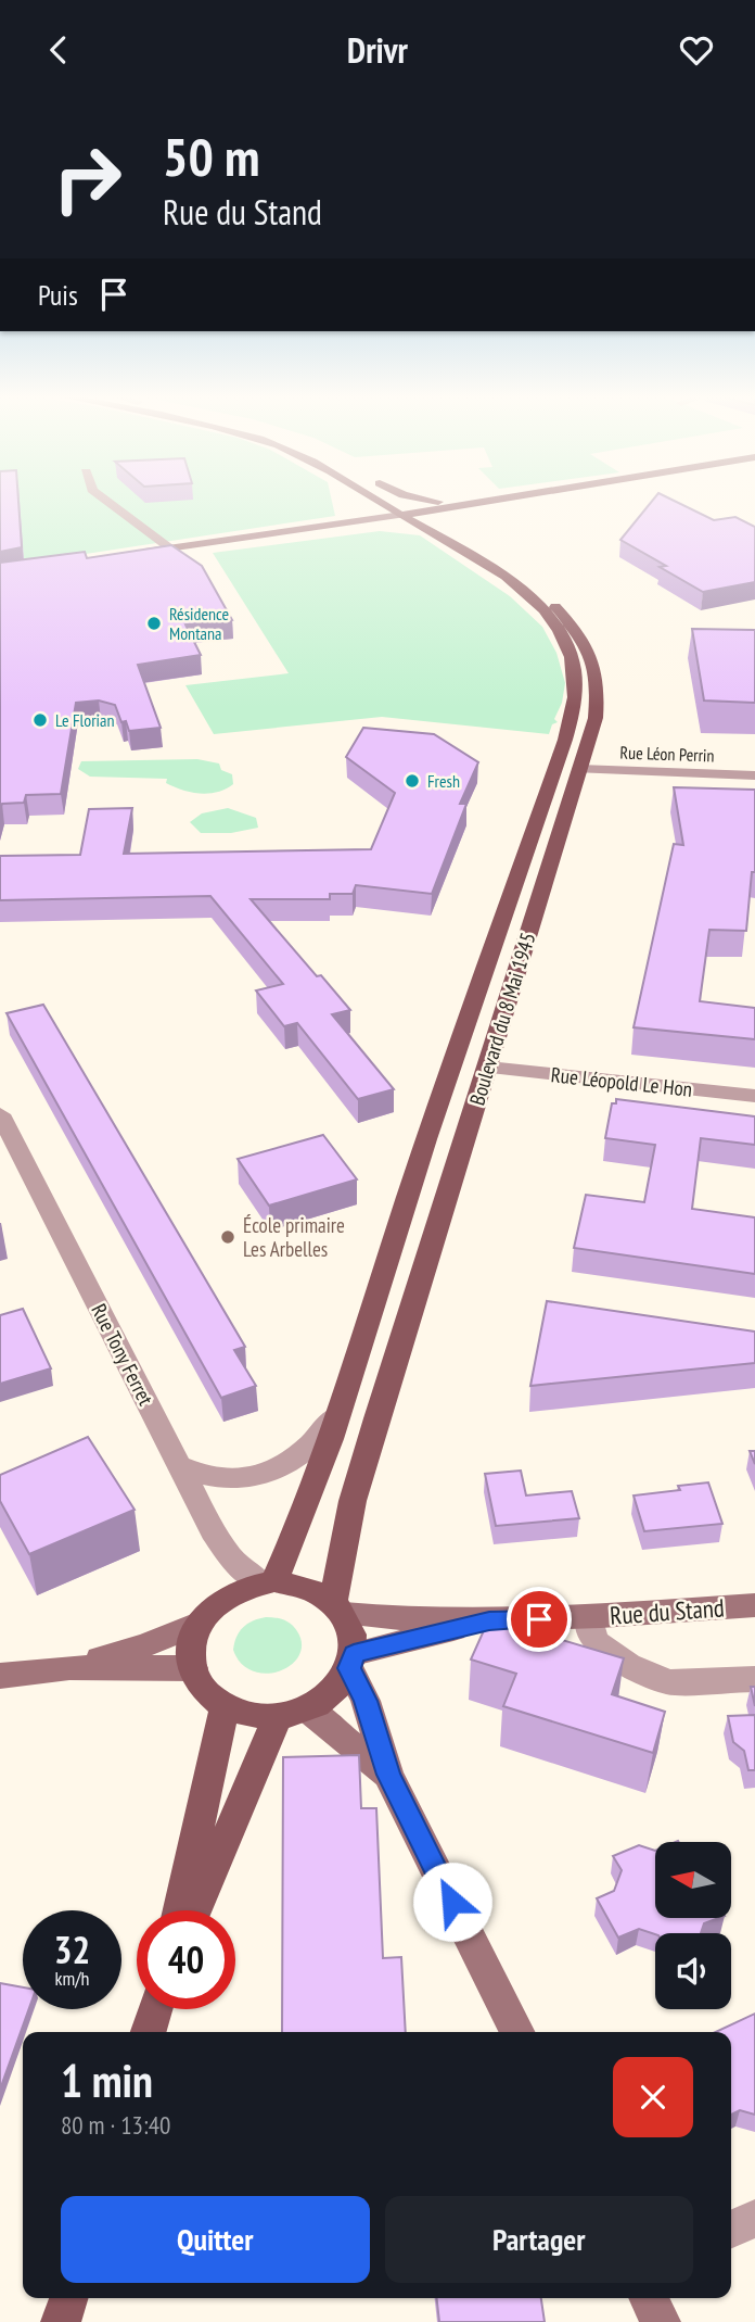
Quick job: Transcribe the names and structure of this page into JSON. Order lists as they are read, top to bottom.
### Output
{
  "streets": {
    "main road": ["Boulevard du 8 Mai 1945"],
    "street": [
      "Rue Léon Perrin",
      "Rue Léopold Le Hon",
      "Rue Tony Ferret",
      "Rue du Stand"
    ]
  },
  "crossings": [
    ["Rue Léon Perrin", "Boulevard du 8 Mai 1945"],
    ["Boulevard du 8 Mai 1945", "Rue Léopold Le Hon"],
    ["Boulevard du 8 Mai 1945", "Rue Tony Ferret"],
    ["Boulevard du 8 Mai 1945", "Rue du Stand"],
    ["Rue Tony Ferret", "Rue du Stand"]
  ],
  "places": [
    "Résidence Montana",
    "Le Florian",
    "Fresh",
    "École primaire Les Arbelles"
  ],
  "north": "left",
  "page": {
    "header": "Drivr",
    "turn": ["50 m", "Rue du Stand"],
    "then": "Puis",
    "speed": "32 km/h",
    "limit": "40",
    "heading": ["1 min", "80 m · 13:40"],
    "buttons": ["Quitter", "Partager"]
  }
}
